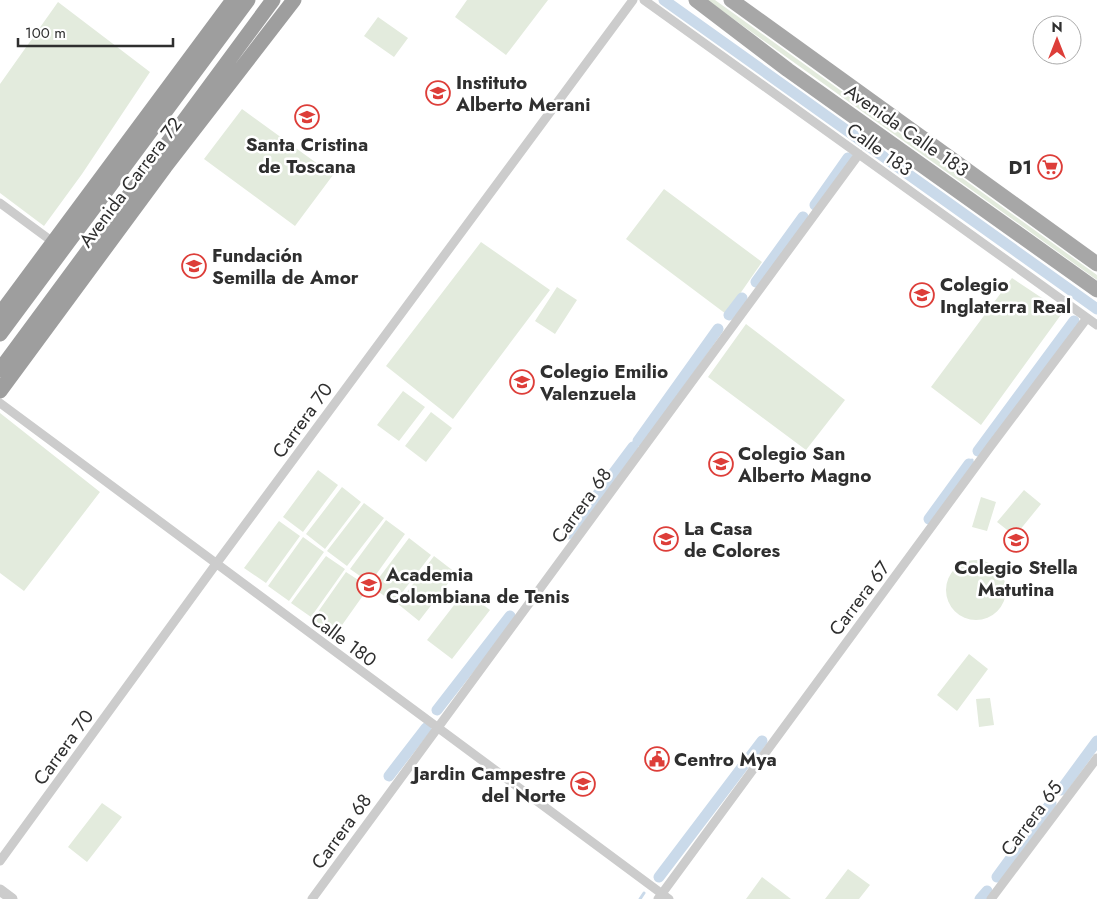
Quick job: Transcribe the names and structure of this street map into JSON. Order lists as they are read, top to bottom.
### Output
{
  "streets": {
    "highway": ["Avenida Carrera 72"],
    "main road": ["Avenida Calle 183"],
    "street": [
      "Calle 183",
      "Carrera 70",
      "Carrera 68",
      "Carrera 67",
      "Calle 180",
      "Carrera 65"
    ]
  },
  "crossings": [
    ["Calle 183", "Carrera 68"],
    ["Calle 183", "Carrera 67"],
    ["Carrera 70", "Calle 180"],
    ["Carrera 68", "Calle 180"],
    ["Carrera 67", "Calle 180"]
  ],
  "places": {
    "school or university": [
      "Instituto Alberto Merani",
      "Santa Cristina de Toscana",
      "Fundación Semilla de Amor",
      "Colegio Inglaterra Real",
      "Colegio Emilio Valenzuela",
      "Colegio San Alberto Magno",
      "La Casa de Colores",
      "Colegio Stella Matutina",
      "Academia Colombiana de Tenis",
      "Jardin Campestre del Norte"
    ],
    "supermarket": ["D1"],
    "public building": ["Centro Mya"]
  },
  "scale_bar": "100 m",
  "north": "top"
}
